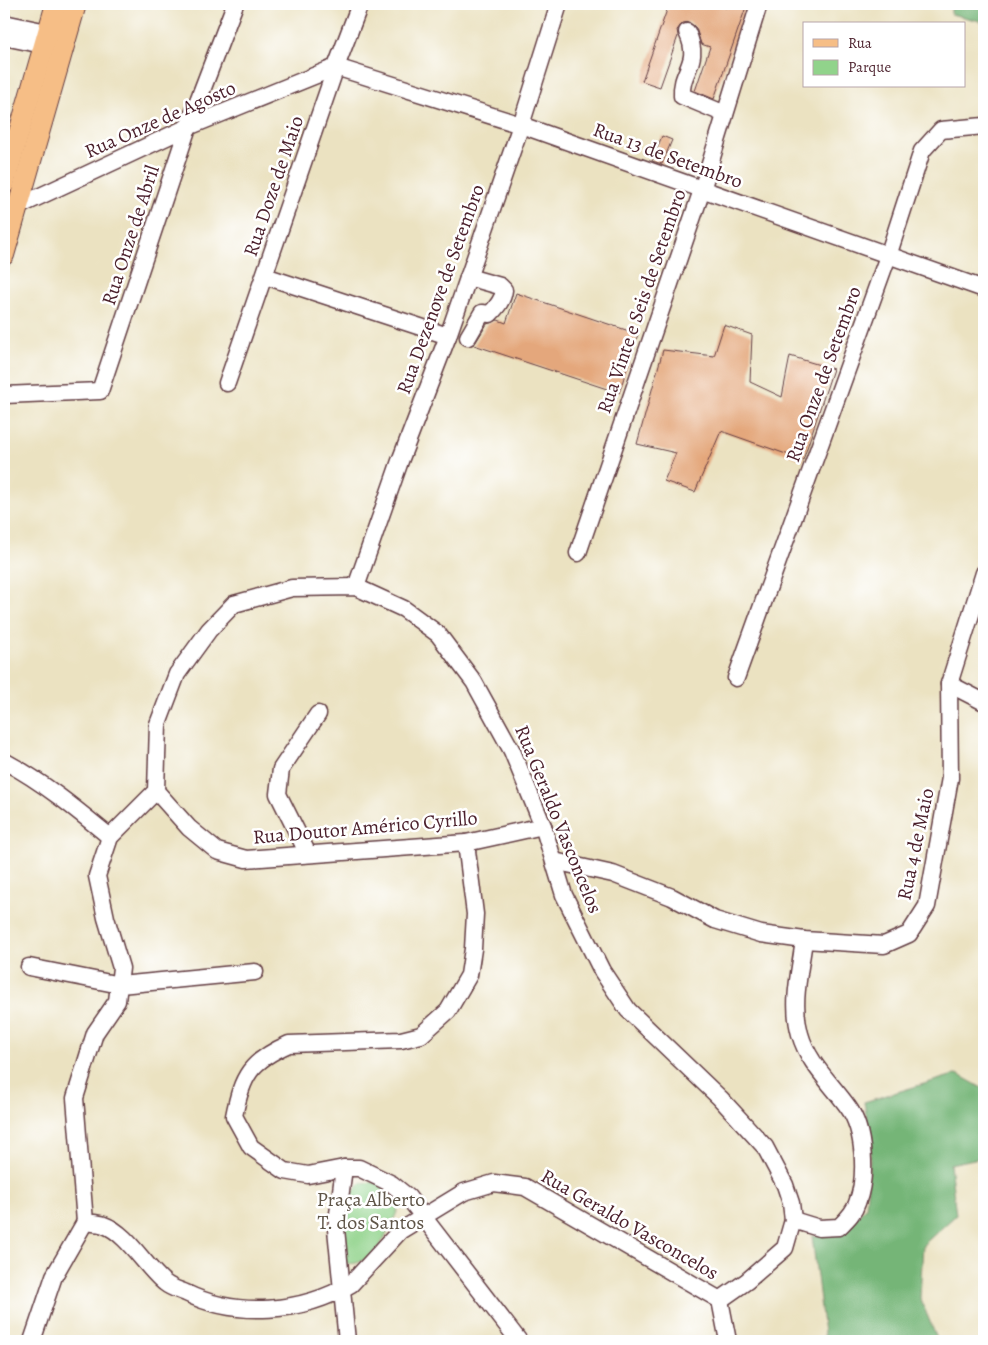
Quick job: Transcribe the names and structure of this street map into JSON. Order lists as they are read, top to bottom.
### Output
{
  "streets": {
    "street": [
      "Rua Onze de Agosto",
      "Rua 13 de Setembro",
      "Rua Doze de Maio",
      "Rua Onze de Abril",
      "Rua Dezenove de Setembro",
      "Rua Vinte e Seis de Setembro",
      "Rua Onze de Setembro",
      "Rua Geraldo Vasconcelos",
      "Rua Doutor Américo Cyrillo",
      "Rua 4 de Maio"
    ]
  },
  "crossings": [
    ["Rua Onze de Agosto", "Rua 13 de Setembro"],
    ["Rua Onze de Agosto", "Rua Doze de Maio"],
    ["Rua Onze de Agosto", "Rua Onze de Abril"],
    ["Rua 13 de Setembro", "Rua Doze de Maio"],
    ["Rua 13 de Setembro", "Rua Dezenove de Setembro"],
    ["Rua 13 de Setembro", "Rua Vinte e Seis de Setembro"],
    ["Rua 13 de Setembro", "Rua Onze de Setembro"],
    ["Rua Dezenove de Setembro", "Rua Geraldo Vasconcelos"],
    ["Rua Geraldo Vasconcelos", "Rua Doutor Américo Cyrillo"],
    ["Rua Geraldo Vasconcelos", "Rua 4 de Maio"]
  ],
  "parks": ["Praça Alberto T. dos Santos"],
  "legend": ["Rua", "Parque"]
}
